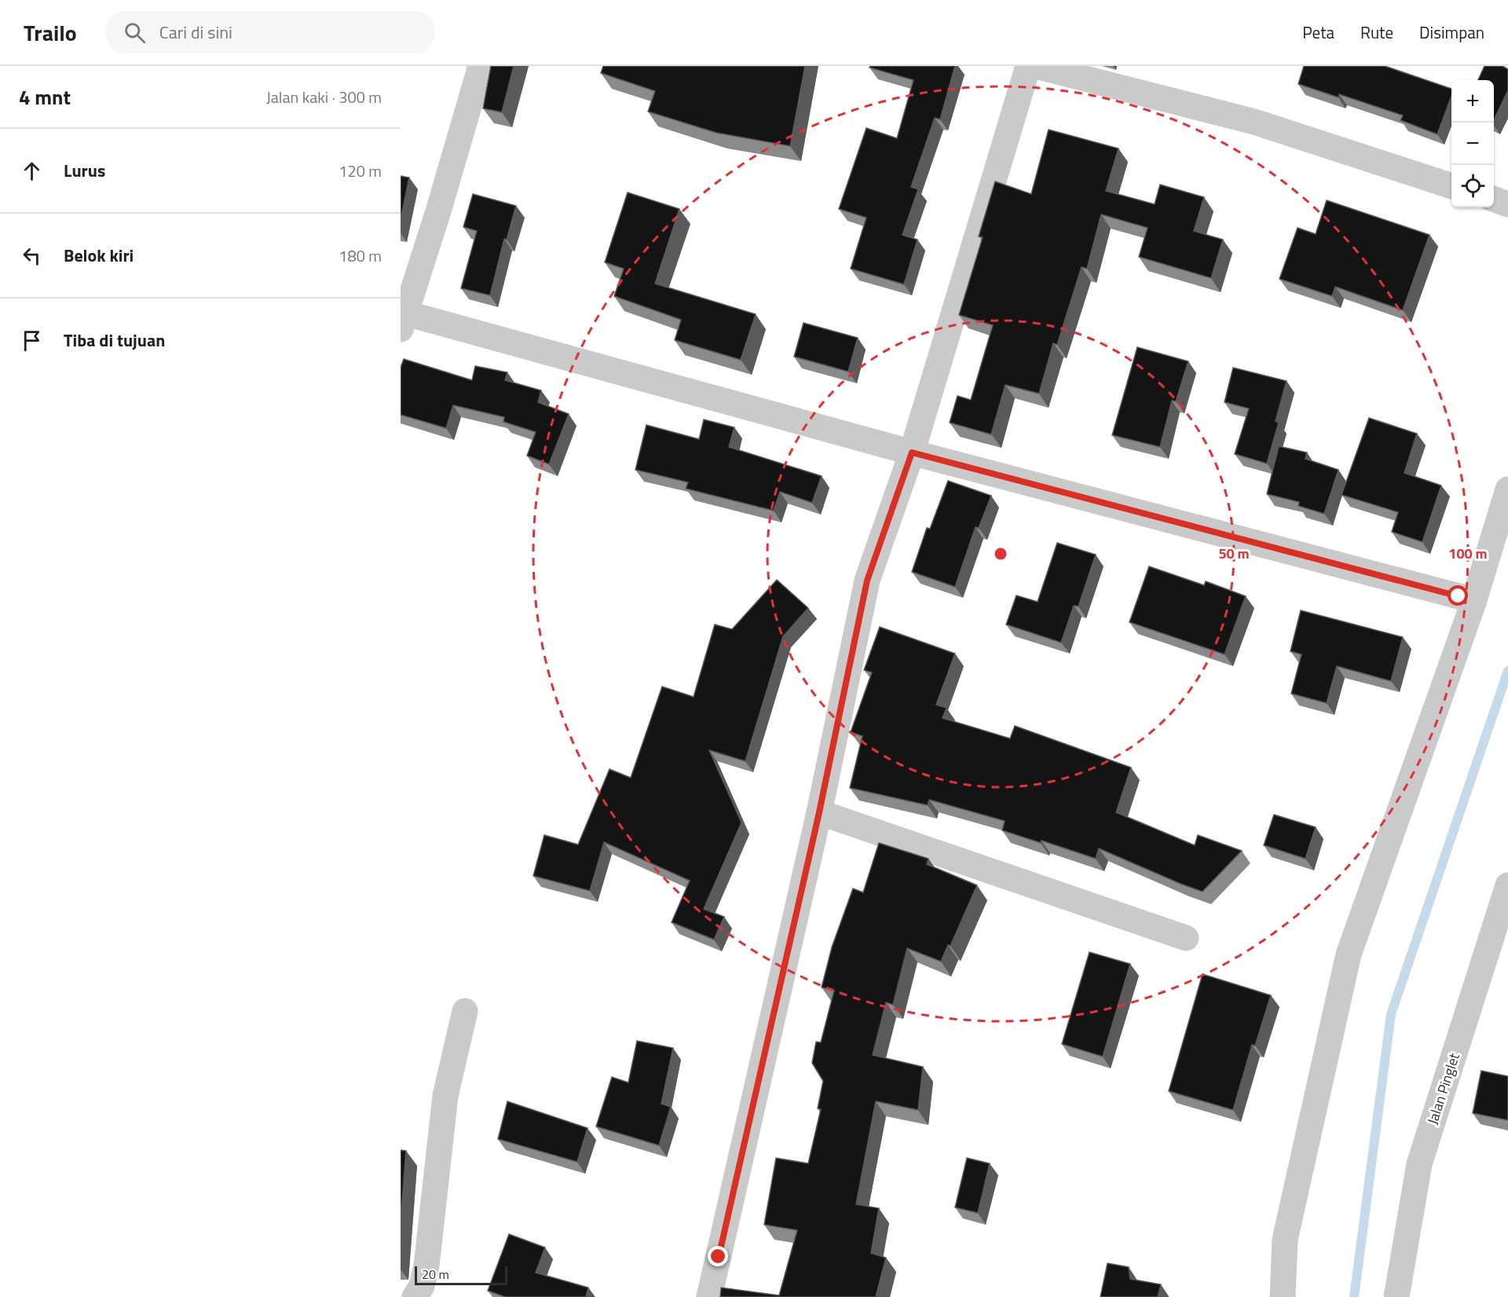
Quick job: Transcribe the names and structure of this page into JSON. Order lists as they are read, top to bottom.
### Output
{
  "streets": {
    "street": ["Jalan Pinglet"]
  },
  "scale_bar": "20 m",
  "page": {
    "header": "Trailo",
    "search": "Cari di sini",
    "nav": ["Peta", "Rute", "Disimpan"],
    "heading": ["4 mnt", "Jalan kaki · 300 m"],
    "map_buttons": ["+", "−"],
    "list": [
      ["Lurus", "120 m"],
      ["Belok kiri", "180 m"],
      "Tiba di tujuan"
    ],
    "scale": "20 m"
  },
  "rings": ["50 m", "100 m"]
}
